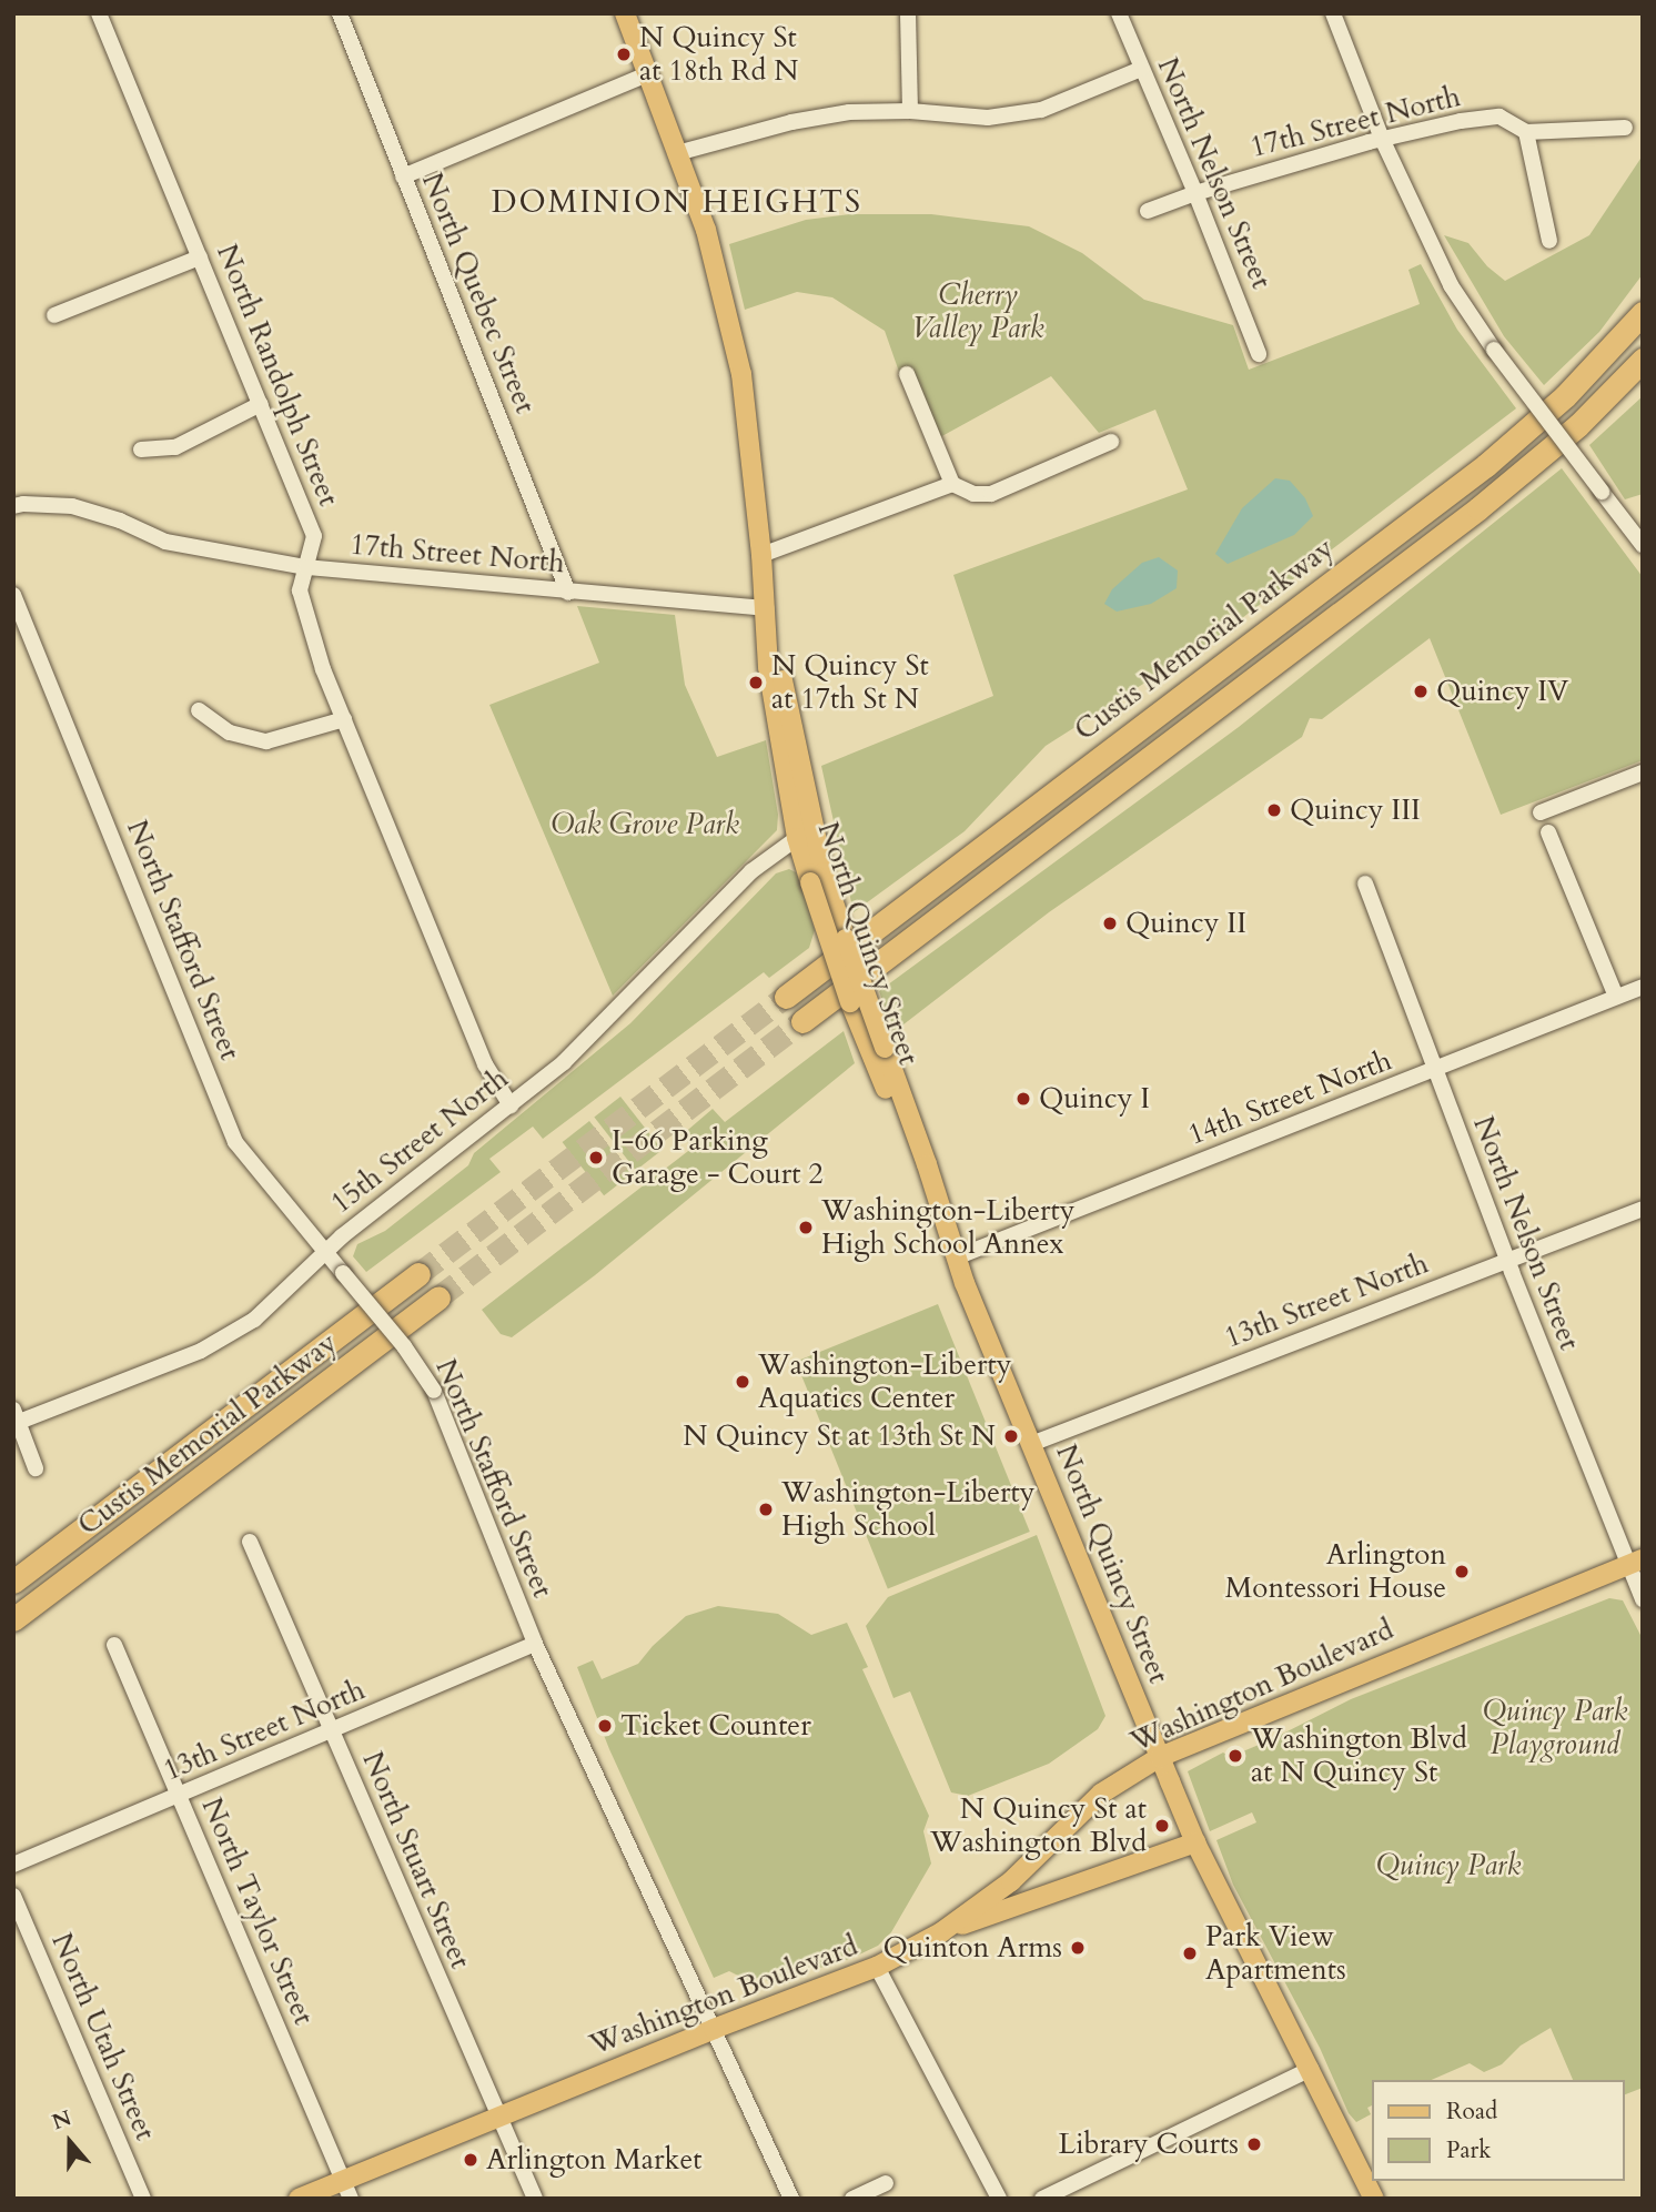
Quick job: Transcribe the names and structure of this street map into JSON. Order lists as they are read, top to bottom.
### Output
{
  "streets": {
    "highway": ["Custis Memorial Parkway"],
    "main road": ["North Quincy Street", "Washington Boulevard"],
    "street": [
      "17th Street North",
      "North Nelson Street",
      "North Quebec Street",
      "North Randolph Street",
      "North Stafford Street",
      "14th Street North",
      "15th Street North",
      "13th Street North",
      "North Stuart Street",
      "North Taylor Street",
      "North Utah Street"
    ]
  },
  "crossings": [
    ["17th Street North", "North Nelson Street"],
    ["17th Street North", "North Quebec Street"],
    ["17th Street North", "North Randolph Street"],
    ["17th Street North", "North Quincy Street"],
    ["North Nelson Street", "14th Street North"],
    ["North Nelson Street", "13th Street North"],
    ["North Nelson Street", "Washington Boulevard"],
    ["North Randolph Street", "15th Street North"],
    ["North Stafford Street", "15th Street North"],
    ["North Stafford Street", "13th Street North"],
    ["North Stafford Street", "Washington Boulevard"],
    ["North Quincy Street", "14th Street North"],
    ["North Quincy Street", "15th Street North"],
    ["North Quincy Street", "13th Street North"],
    ["North Quincy Street", "Washington Boulevard"],
    ["13th Street North", "North Stuart Street"],
    ["13th Street North", "North Taylor Street"],
    ["Washington Boulevard", "North Stuart Street"],
    ["Washington Boulevard", "North Taylor Street"]
  ],
  "districts": ["DOMINION HEIGHTS"],
  "parks": [
    "Cherry Valley Park",
    "Oak Grove Park",
    "Quincy Park Playground",
    "Quincy Park"
  ],
  "places": [
    "N Quincy St at 18th Rd N",
    "N Quincy St at 17th St N",
    "Quincy IV",
    "Quincy III",
    "Quincy II",
    "Quincy I",
    "I-66 Parking Garage - Court 2",
    "Washington-Liberty High School Annex",
    "Washington-Liberty Aquatics Center",
    "N Quincy St at 13th St N",
    "Washington-Liberty High School",
    "Arlington Montessori House",
    "Ticket Counter",
    "Washington Blvd at N Quincy St",
    "N Quincy St at Washington Blvd",
    "Quinton Arms",
    "Park View Apartments",
    "Library Courts",
    "Arlington Market"
  ],
  "legend": ["Road", "Park"],
  "north": "top"
}
